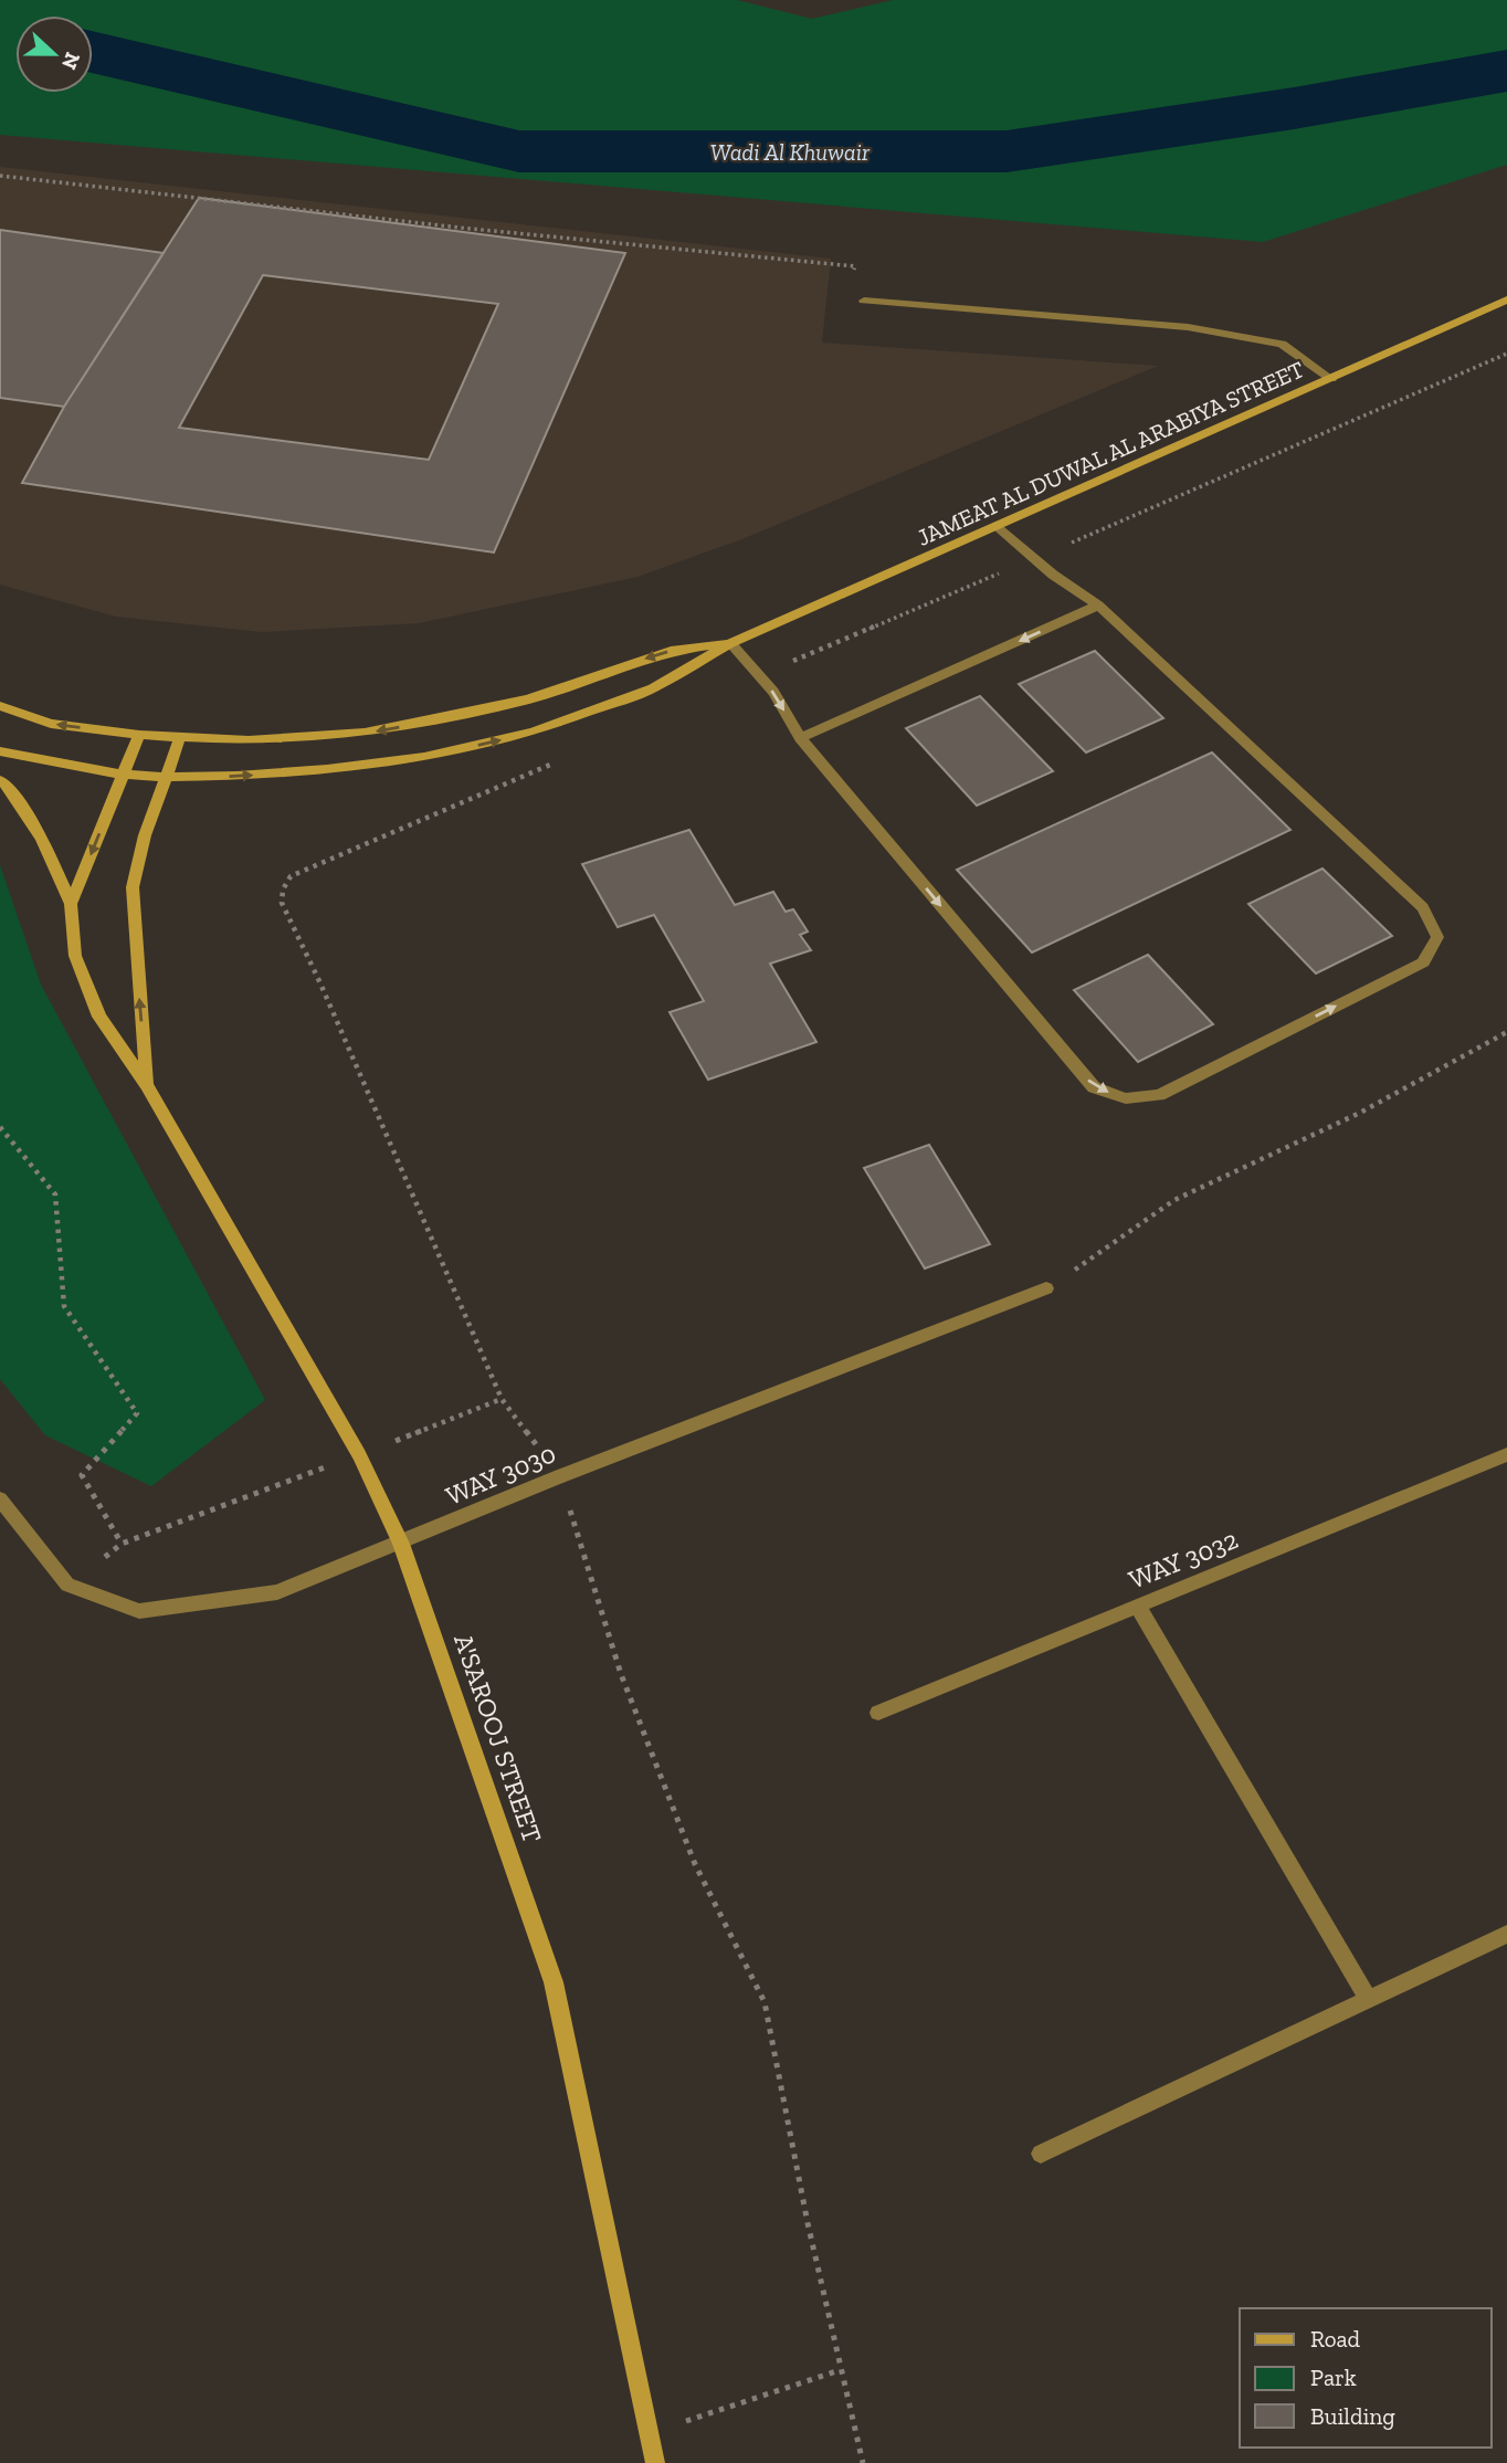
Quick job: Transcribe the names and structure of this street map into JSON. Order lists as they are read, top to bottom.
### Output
{
  "streets": {
    "main road": ["JAMEAT AL DUWAL AL ARABIYA STREET", "A'SAROOJ STREET"],
    "street": ["WAY 3030", "WAY 3032"]
  },
  "crossings": [
    ["JAMEAT AL DUWAL AL ARABIYA STREET", "A'SAROOJ STREET"],
    ["WAY 3030", "A'SAROOJ STREET"]
  ],
  "water": ["Wadi Al Khuwair"],
  "legend": ["Road", "Park", "Building"],
  "north": "right"
}
